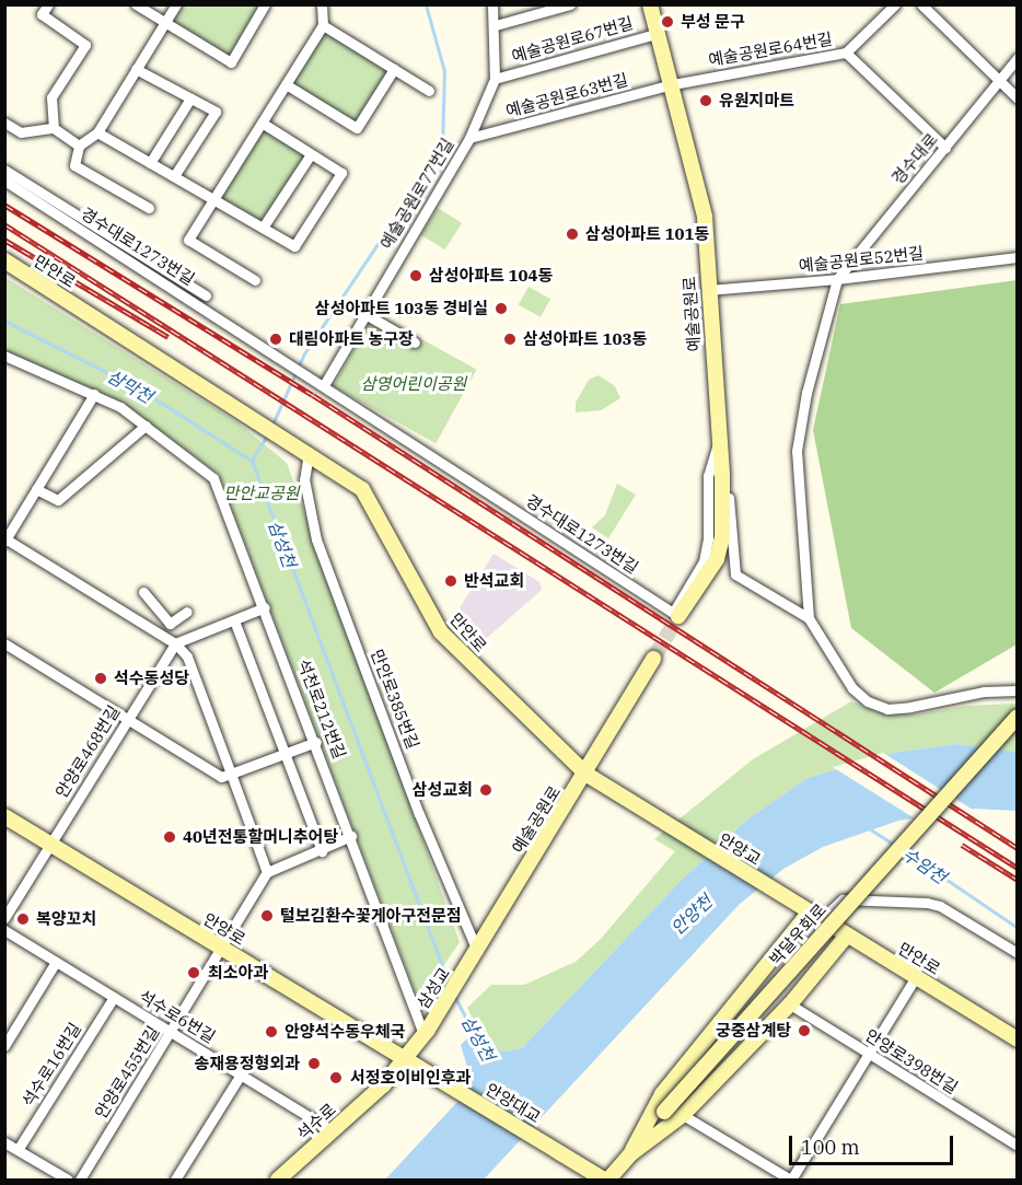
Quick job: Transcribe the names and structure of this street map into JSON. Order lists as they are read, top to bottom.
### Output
{
  "streets": {
    "street": [
      "예술공원로67번길",
      "예술공원로64번길",
      "예술공원로63번길",
      "경수대로",
      "예술공원로77번길",
      "경수대로1273번길",
      "예술공원로52번길",
      "만안로",
      "예술공원로",
      "만안로385번길",
      "석천로212번길",
      "안양로468번길",
      "안양교",
      "안양로",
      "박달우회로",
      "삼성교",
      "석수로6번길",
      "안양로398번길",
      "석수로16번길",
      "안양로455번길",
      "안양대교",
      "석수로"
    ]
  },
  "crossings": [
    ["예술공원로67번길", "예술공원로77번길"],
    ["예술공원로67번길", "예술공원로"],
    ["예술공원로64번길", "예술공원로63번길"],
    ["예술공원로64번길", "예술공원로"],
    ["예술공원로63번길", "예술공원로77번길"],
    ["예술공원로63번길", "예술공원로"],
    ["경수대로", "예술공원로52번길"],
    ["예술공원로77번길", "경수대로1273번길"],
    ["경수대로1273번길", "예술공원로"],
    ["예술공원로52번길", "예술공원로"],
    ["만안로", "예술공원로"],
    ["만안로", "만안로385번길"],
    ["만안로", "안양교"],
    ["예술공원로", "만안로385번길"],
    ["예술공원로", "삼성교"],
    ["석천로212번길", "삼성교"],
    ["안양로468번길", "안양로"],
    ["안양로", "안양로455번길"],
    ["안양로", "안양대교"],
    ["안양로", "석수로"],
    ["박달우회로", "안양대교"],
    ["석수로6번길", "석수로16번길"],
    ["석수로6번길", "안양로455번길"],
    ["석수로6번길", "석수로"]
  ],
  "water": [
    "삼막천",
    "삼성천",
    "수암천",
    "안양천"
  ],
  "parks": ["삼영어린이공원", "만안교공원"],
  "places": [
    "부성 문구",
    "유원지마트",
    "삼성아파트 101동",
    "삼성아파트 104동",
    "삼성아파트 103동 경비실",
    "대림아파트 농구장",
    "삼성아파트 103동",
    "반석교회",
    "석수동성당",
    "삼성교회",
    "40년전통할머니추어탕",
    "털보김환수꽃게아구전문점",
    "복양꼬치",
    "최소아과",
    "궁중삼계탕",
    "안양석수동우체국",
    "송재용정형외과",
    "서정호이비인후과"
  ],
  "scale_bar": "100 m"
}
